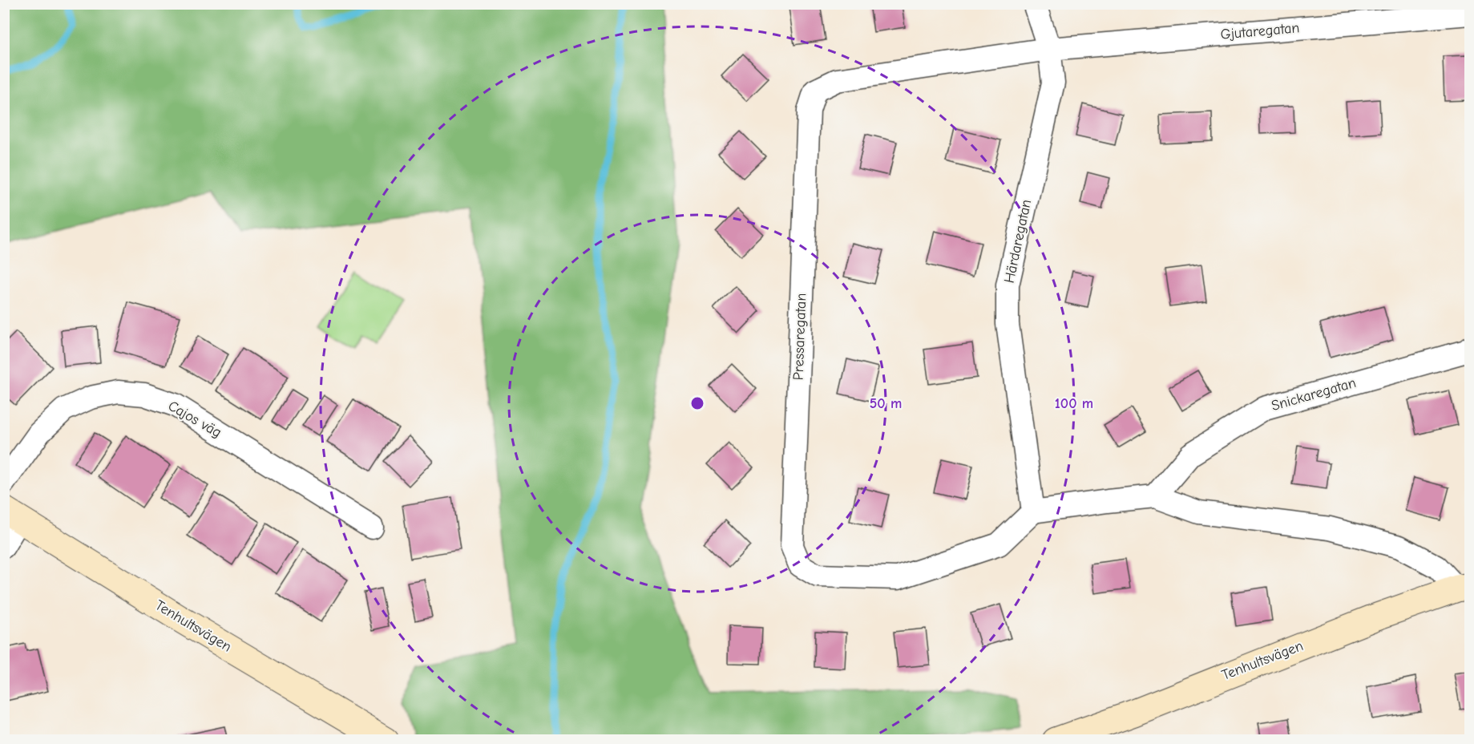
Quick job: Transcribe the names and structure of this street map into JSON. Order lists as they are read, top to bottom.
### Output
{
  "streets": {
    "street": [
      "Gjutaregatan",
      "Härdaregatan",
      "Pressaregatan",
      "Snickaregatan",
      "Cajos väg",
      "Tenhultsvägen"
    ]
  },
  "crossings": [
    ["Gjutaregatan", "Härdaregatan"],
    ["Gjutaregatan", "Pressaregatan"],
    ["Härdaregatan", "Pressaregatan"]
  ],
  "rings": ["50 m", "100 m"]
}
